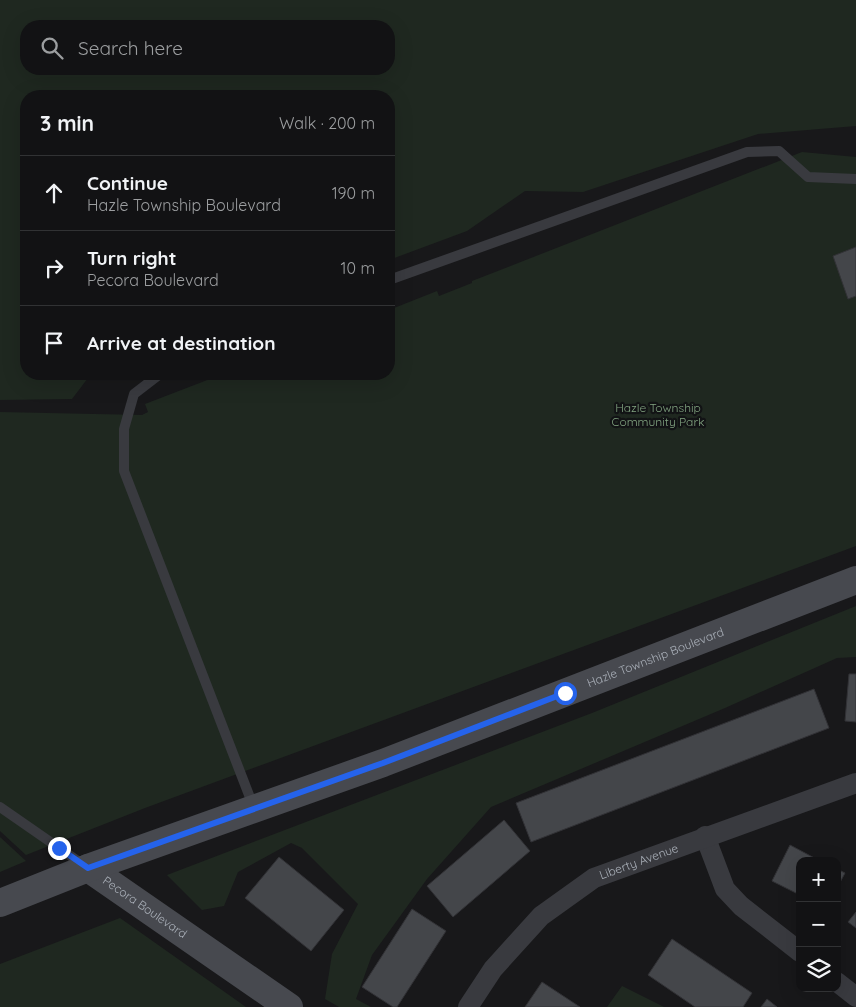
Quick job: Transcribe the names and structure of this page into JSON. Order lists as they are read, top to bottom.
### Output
{
  "streets": {
    "street": ["Hazle Township Boulevard", "Liberty Avenue", "Pecora Boulevard"]
  },
  "crossings": [
    ["Hazle Township Boulevard", "Pecora Boulevard"]
  ],
  "parks": ["Hazle Township Community Park"],
  "page": {
    "search": "Search here",
    "heading": ["3 min", "Walk · 200 m"],
    "list": [
      ["Continue", "Hazle Township Boulevard", "190 m"],
      ["Turn right", "Pecora Boulevard", "10 m"],
      "Arrive at destination"
    ],
    "map_buttons": ["+", "−"]
  }
}
